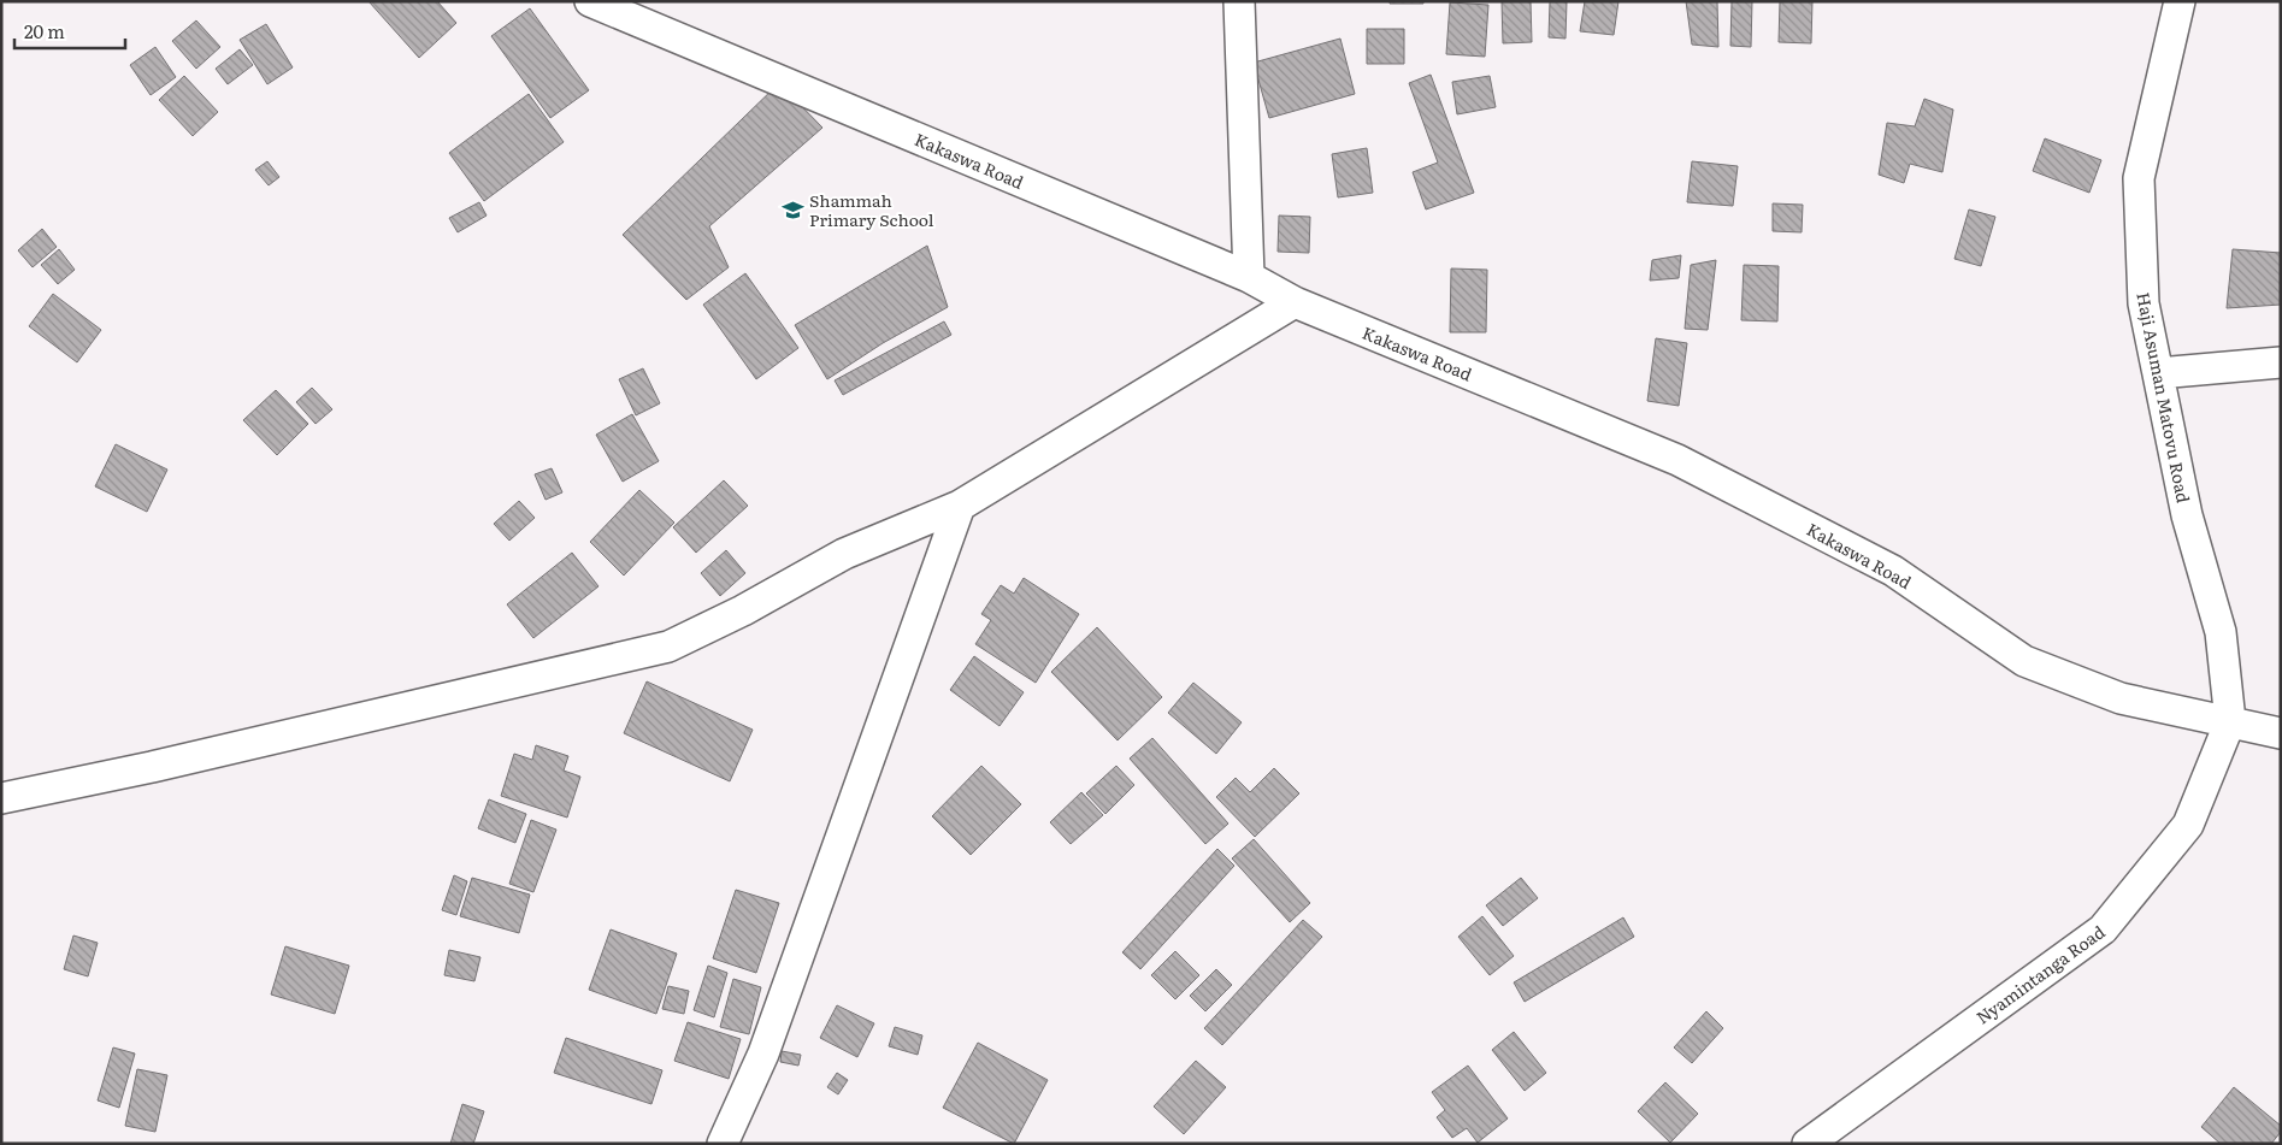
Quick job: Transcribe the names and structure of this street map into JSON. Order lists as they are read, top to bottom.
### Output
{
  "streets": {
    "street": ["Kakaswa Road", "Haji Asuman Matovu Road", "Nyamintanga Road"]
  },
  "crossings": [
    ["Kakaswa Road", "Haji Asuman Matovu Road"],
    ["Kakaswa Road", "Nyamintanga Road"],
    ["Haji Asuman Matovu Road", "Nyamintanga Road"]
  ],
  "places": {
    "school or university": ["Shammah Primary School"]
  },
  "scale_bar": "20 m"
}
